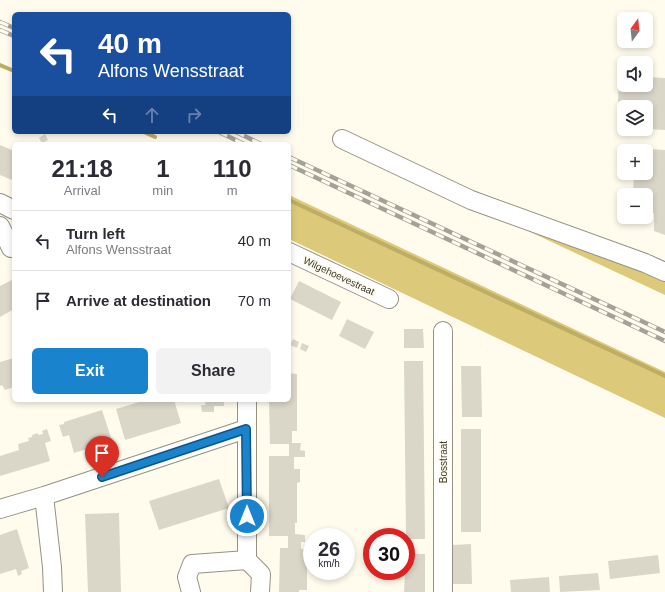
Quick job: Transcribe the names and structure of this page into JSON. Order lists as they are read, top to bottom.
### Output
{
  "streets": {
    "street": ["Wilgehoevestraat", "Bosstraat"]
  },
  "north": "top",
  "page": {
    "map_buttons": ["+", "−"],
    "turn": ["40 m", "Alfons Wensstraat"],
    "eta": [
      "21:18",
      "Arrival",
      "1",
      "min",
      "110",
      "m"
    ],
    "list": [
      {
        "name": "Turn left",
        "note": "Alfons Wensstraat",
        "value": "40 m"
      },
      {
        "name": "Arrive at destination",
        "value": "70 m"
      }
    ],
    "buttons": ["Exit", "Share"],
    "speed": "26 km/h",
    "limit": "30"
  }
}
